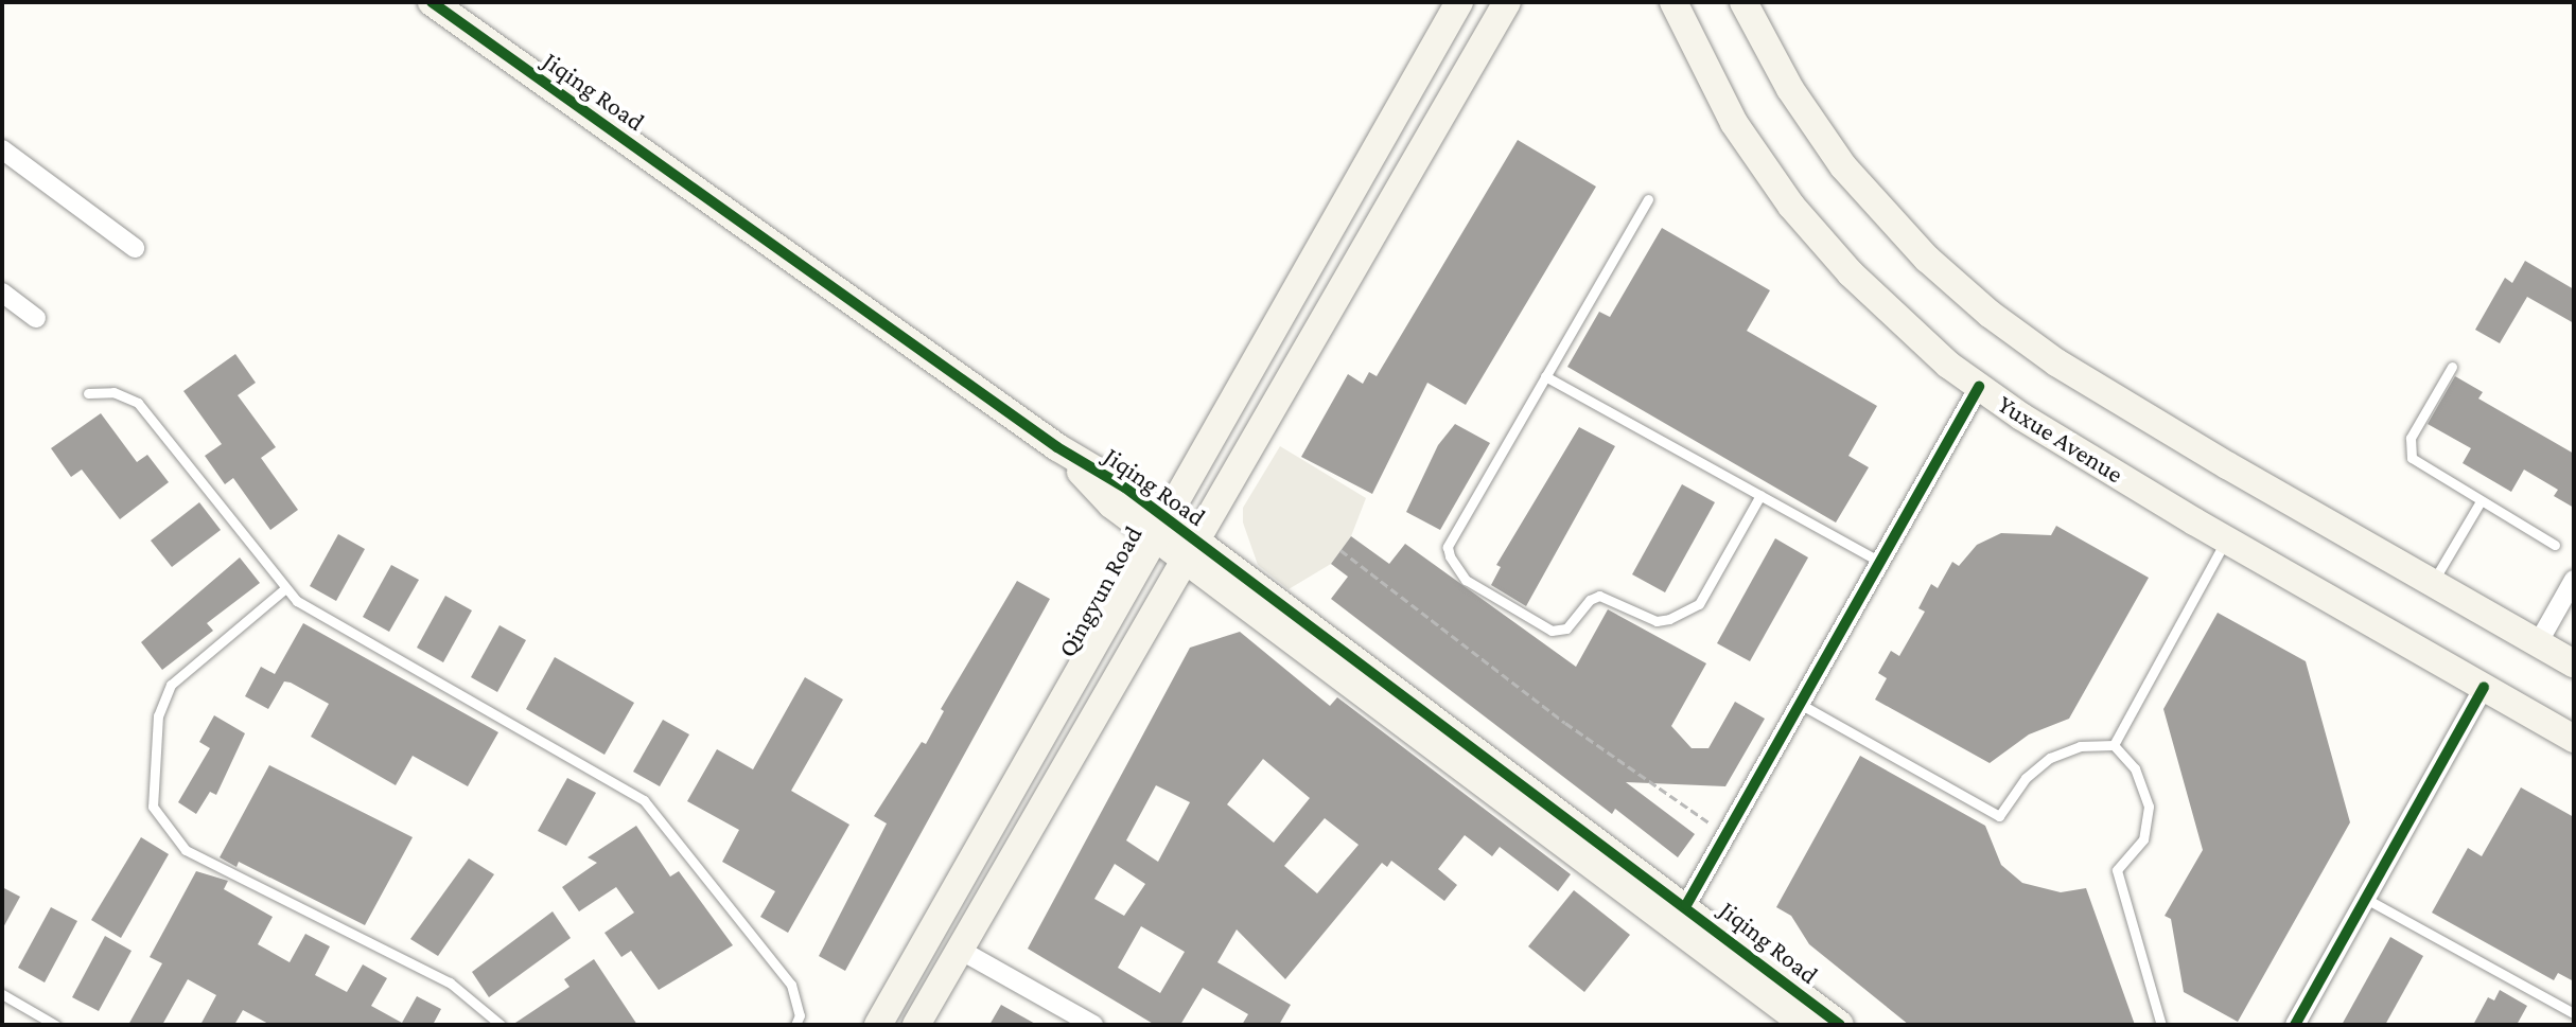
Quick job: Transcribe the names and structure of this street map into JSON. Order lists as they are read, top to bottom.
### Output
{
  "streets": {
    "main road": ["Jiqing Road", "Yuxue Avenue", "Qingyun Road"]
  },
  "crossings": [
    ["Jiqing Road", "Qingyun Road"]
  ]
}
